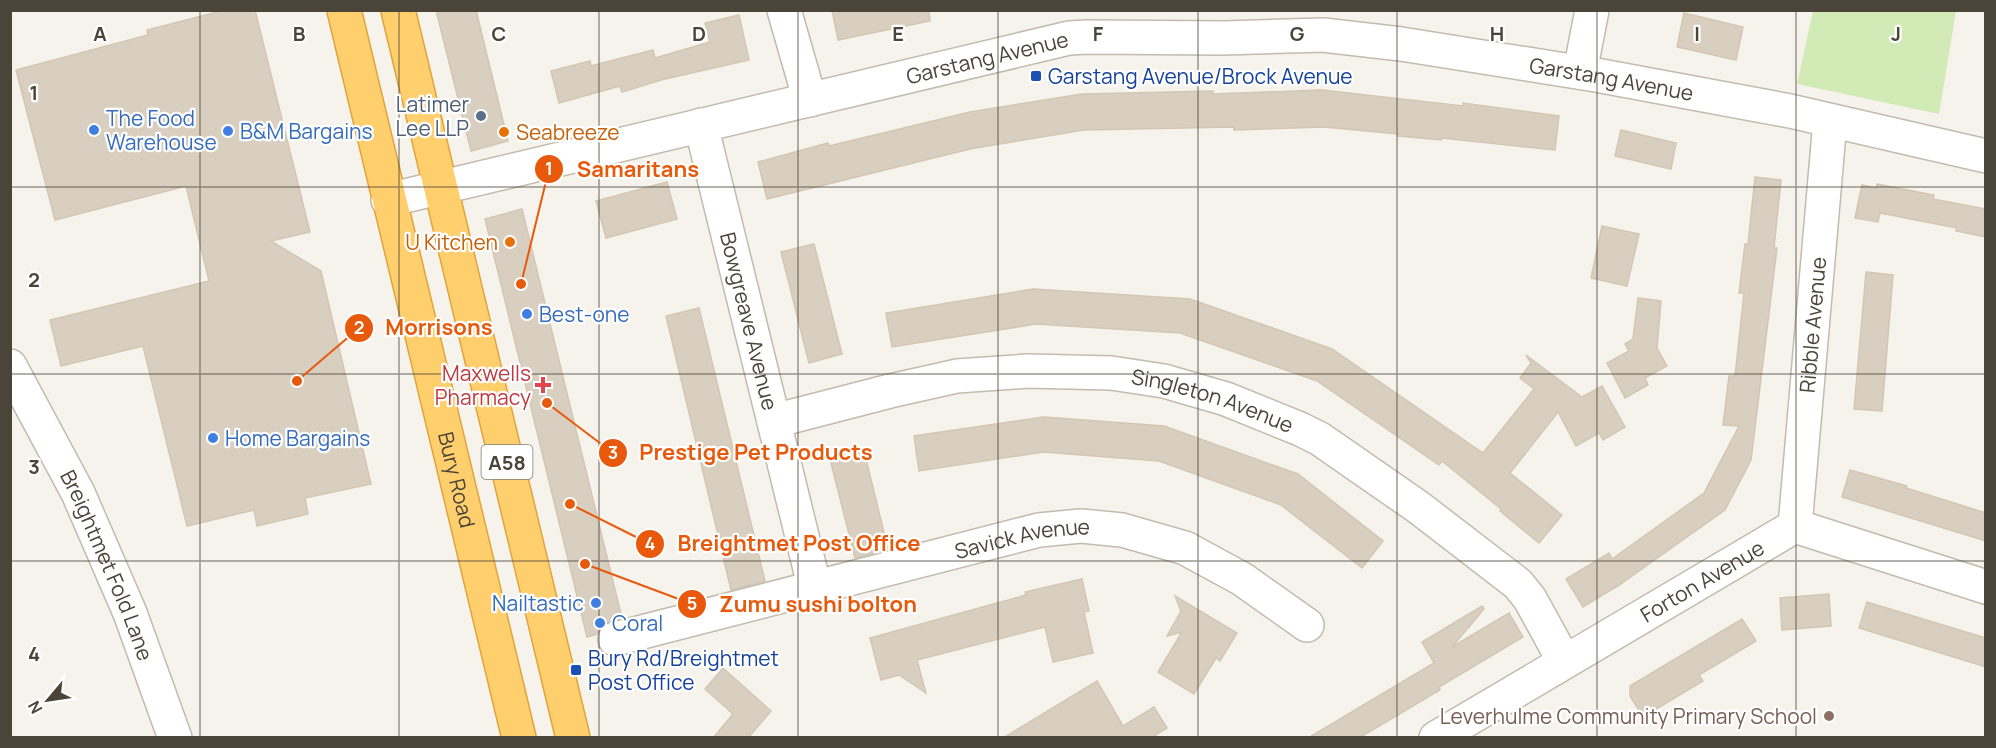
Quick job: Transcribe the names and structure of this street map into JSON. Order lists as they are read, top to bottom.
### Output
{
  "streets": {
    "highway": ["A58", "Bury Road"],
    "street": [
      "Garstang Avenue",
      "Bowgreave Avenue",
      "Ribble Avenue",
      "Singleton Avenue",
      "Savick Avenue",
      "Breightmet Fold Lane",
      "Forton Avenue"
    ]
  },
  "crossings": [
    ["Garstang Avenue", "Bowgreave Avenue"],
    ["Garstang Avenue", "Ribble Avenue"],
    ["Garstang Avenue", "A58"],
    ["Garstang Avenue", "Bury Road"],
    ["Bowgreave Avenue", "Singleton Avenue"],
    ["Bowgreave Avenue", "Savick Avenue"],
    ["Ribble Avenue", "Forton Avenue"],
    ["Singleton Avenue", "Forton Avenue"]
  ],
  "places": {
    "transit": ["Garstang Avenue/Brock Avenue", "Bury Rd/Breightmet Post Office"],
    "other": [
      "Latimer Lee LLP",
      "The Food Warehouse",
      "B&M Bargains",
      "Seabreeze",
      "U Kitchen",
      "Samaritans",
      "Best-one",
      "Morrisons",
      "Prestige Pet Products",
      "Home Bargains",
      "Breightmet Post Office",
      "Zumu sushi bolton",
      "Nailtastic",
      "Coral",
      "Leverhulme Community Primary School"
    ],
    "health": ["Maxwells Pharmacy"]
  },
  "north": "bottom left",
  "grid": {
    "columns": [
      "A",
      "B",
      "C",
      "D",
      "E",
      "F",
      "G",
      "H",
      "I",
      "J"
    ],
    "rows": [
      "1",
      "2",
      "3",
      "4"
    ]
  }
}
